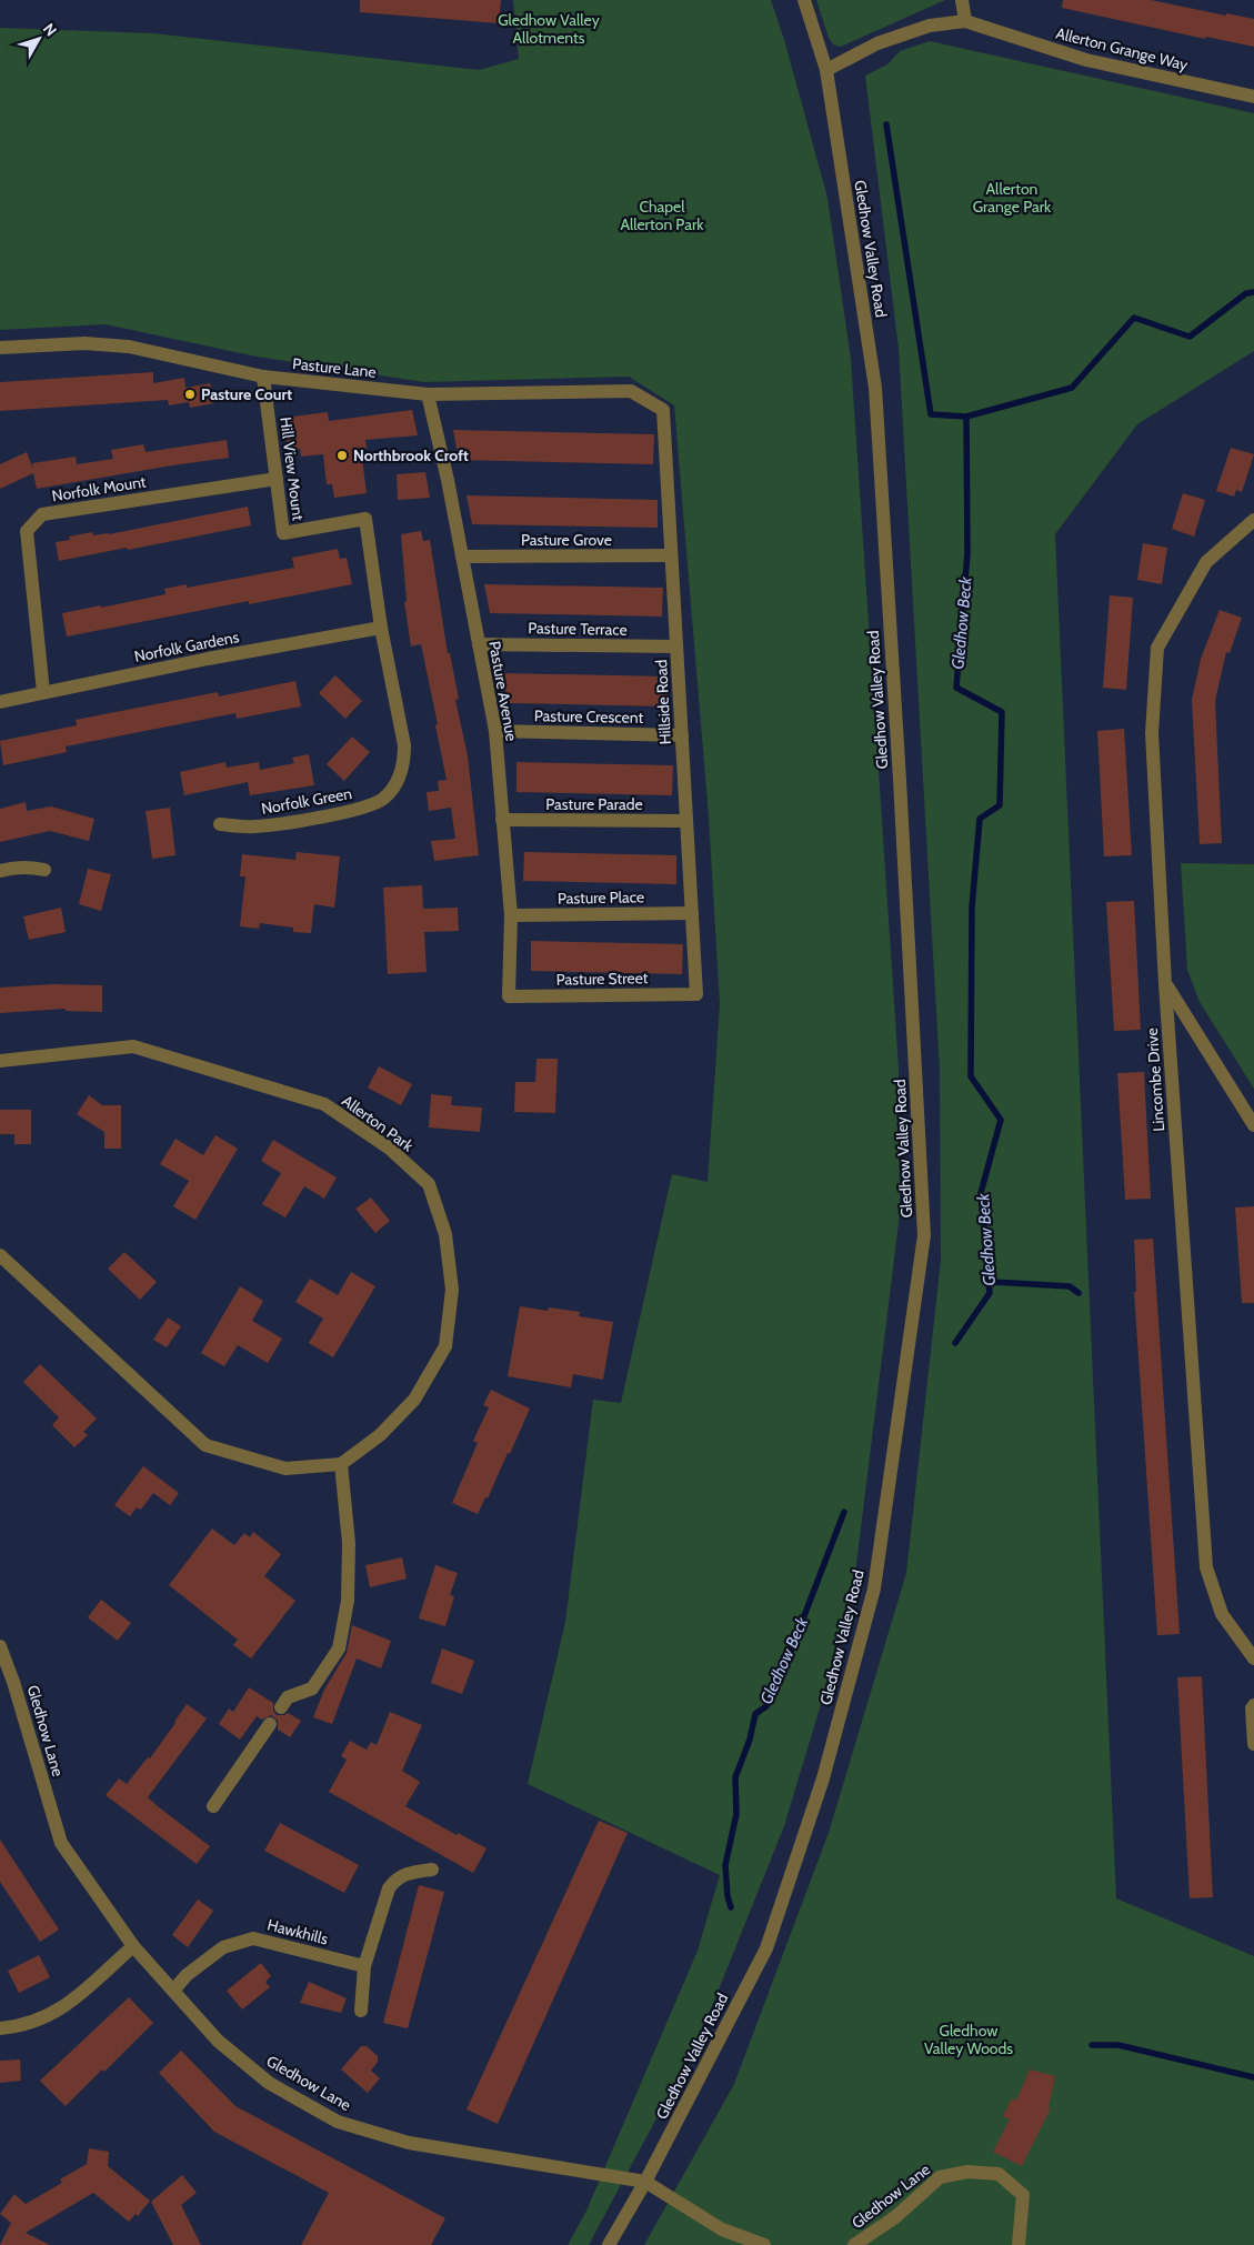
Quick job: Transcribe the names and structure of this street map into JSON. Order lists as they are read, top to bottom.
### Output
{
  "streets": {
    "street": [
      "Allerton Grange Way",
      "Gledhow Valley Road",
      "Pasture Lane",
      "Hill View Mount",
      "Norfolk Mount",
      "Pasture Grove",
      "Pasture Terrace",
      "Norfolk Gardens",
      "Pasture Avenue",
      "Hillside Road",
      "Pasture Crescent",
      "Norfolk Green",
      "Pasture Parade",
      "Pasture Place",
      "Pasture Street",
      "Lincombe Drive",
      "Allerton Park",
      "Gledhow Lane",
      "Hawkhills"
    ]
  },
  "crossings": [
    ["Allerton Grange Way", "Gledhow Valley Road"],
    ["Gledhow Valley Road", "Gledhow Lane"],
    ["Pasture Lane", "Hill View Mount"],
    ["Pasture Lane", "Pasture Avenue"],
    ["Pasture Lane", "Hillside Road"],
    ["Hill View Mount", "Norfolk Mount"],
    ["Hill View Mount", "Norfolk Green"],
    ["Norfolk Mount", "Norfolk Gardens"],
    ["Pasture Grove", "Pasture Avenue"],
    ["Pasture Grove", "Hillside Road"],
    ["Pasture Terrace", "Pasture Avenue"],
    ["Pasture Terrace", "Hillside Road"],
    ["Norfolk Gardens", "Norfolk Green"],
    ["Pasture Avenue", "Pasture Crescent"],
    ["Pasture Avenue", "Pasture Parade"],
    ["Pasture Avenue", "Pasture Place"],
    ["Pasture Avenue", "Pasture Street"],
    ["Hillside Road", "Pasture Crescent"],
    ["Hillside Road", "Pasture Parade"],
    ["Hillside Road", "Pasture Place"],
    ["Hillside Road", "Pasture Street"],
    ["Gledhow Lane", "Hawkhills"]
  ],
  "water": ["Gledhow Beck"],
  "parks": [
    "Gledhow Valley Allotments",
    "Allerton Grange Park",
    "Chapel Allerton Park",
    "Gledhow Valley Woods"
  ],
  "places": ["Pasture Court", "Northbrook Croft"],
  "north": "top right"
}
